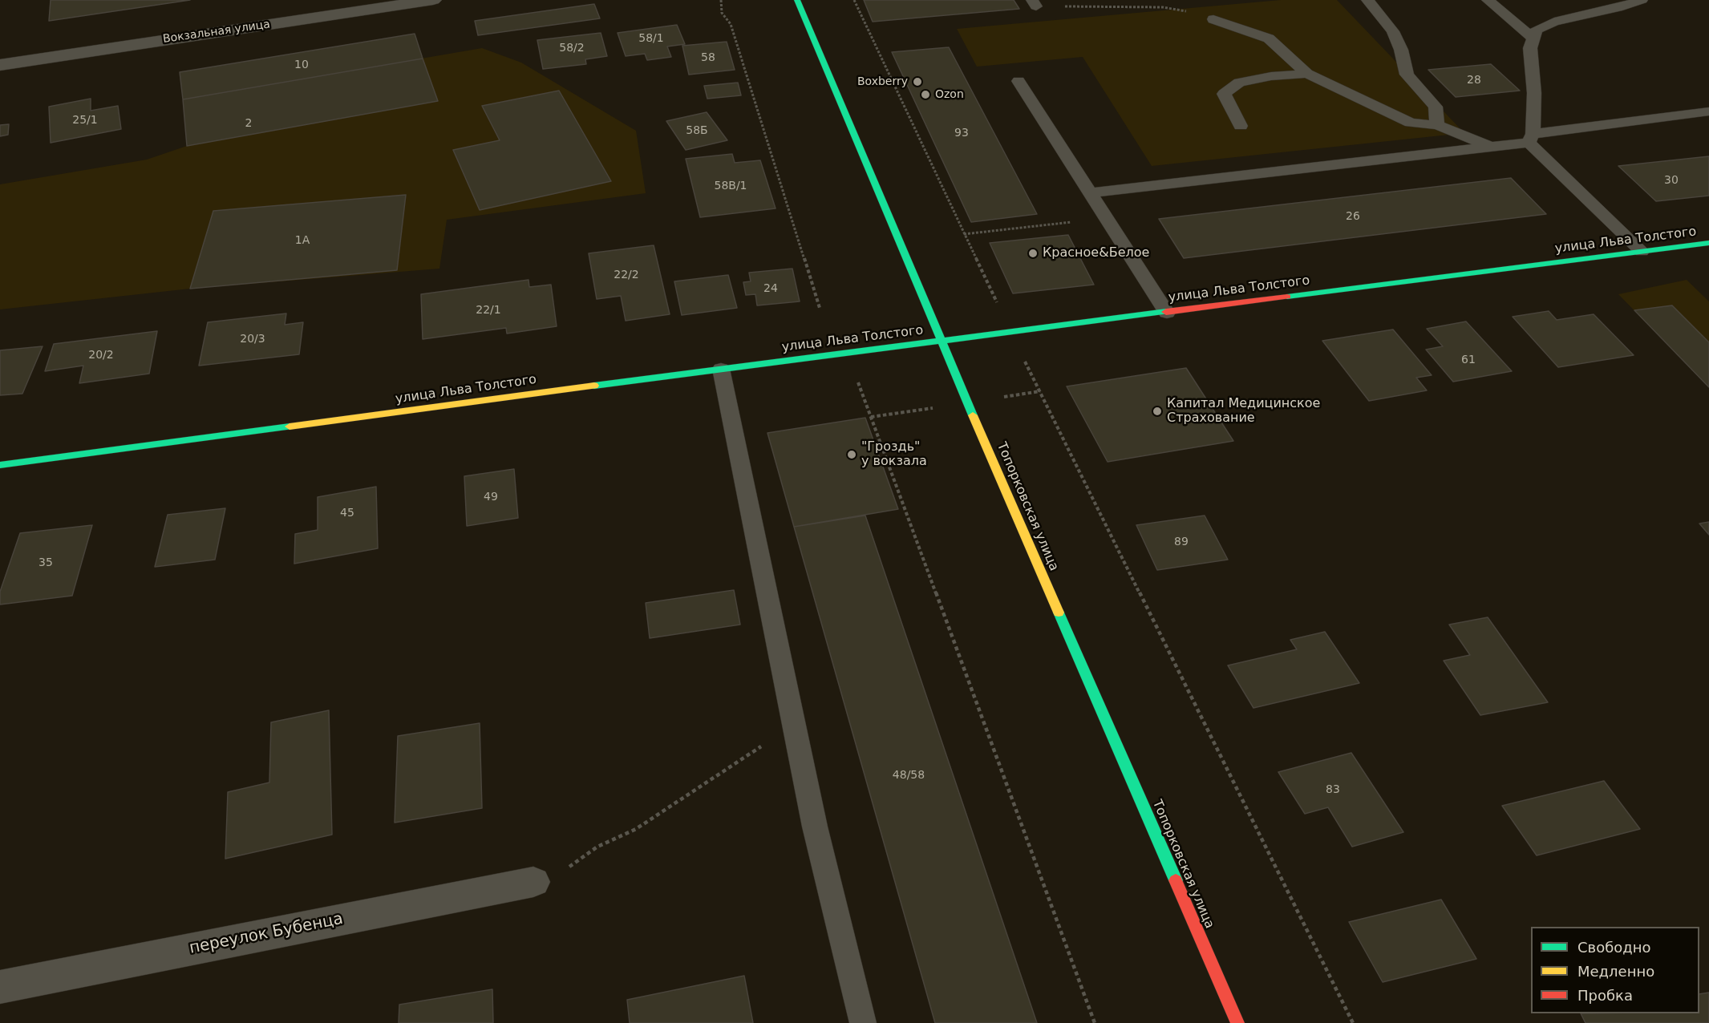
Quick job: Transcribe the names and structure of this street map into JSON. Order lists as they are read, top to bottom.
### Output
{
  "streets": {
    "street": [
      "Вокзальная улица",
      "улица Льва Толстого",
      "Топорковская улица",
      "переулок Бубенца"
    ]
  },
  "crossings": [
    ["улица Льва Толстого", "Топорковская улица"]
  ],
  "places": [
    "Boxberry",
    "Ozon",
    "Красное&Белое",
    "Капитал Медицинское Страхование",
    "\"Гроздь\" у вокзала"
  ],
  "house_numbers": [
    "58/1",
    "58/2",
    "58",
    "10",
    "28",
    "25/1",
    "2",
    "58Б",
    "93",
    "30",
    "58В/1",
    "26",
    "1А",
    "22/2",
    "24",
    "22/1",
    "20/3",
    "20/2",
    "61",
    "49",
    "45",
    "89",
    "35",
    "48/58",
    "83"
  ],
  "legend": ["Свободно", "Медленно", "Пробка"]
}
